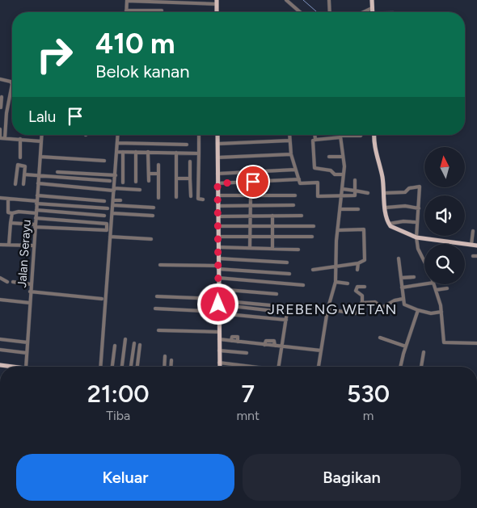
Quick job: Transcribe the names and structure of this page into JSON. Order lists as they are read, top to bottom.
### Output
{
  "streets": {
    "street": ["Jalan Serayu"]
  },
  "districts": ["JREBENG WETAN"],
  "north": "top",
  "page": {
    "turn": ["410 m", "Belok kanan"],
    "then": "Lalu",
    "eta": [
      "21:00",
      "Tiba",
      "7",
      "mnt",
      "530",
      "m"
    ],
    "buttons": ["Keluar", "Bagikan"]
  }
}
